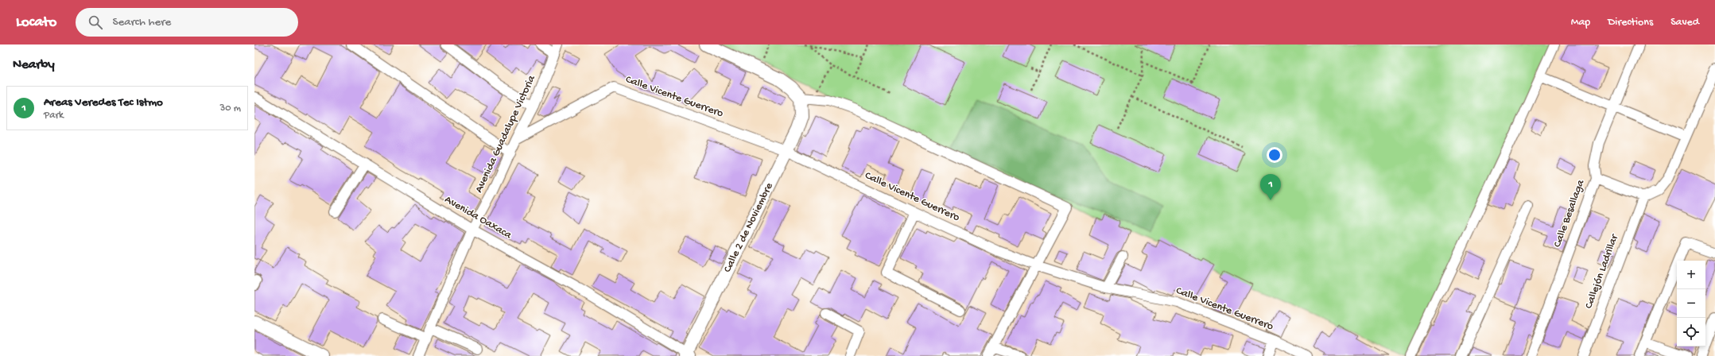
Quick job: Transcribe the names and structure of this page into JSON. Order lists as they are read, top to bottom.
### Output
{
  "streets": {
    "street": [
      "Calle Vicente Guerrero",
      "Avenida Guadalupe Victoria",
      "Calle Besallaga",
      "Avenida Oaxaca",
      "Calle 2 de Noviembre",
      "Callejón Ladrillar"
    ]
  },
  "crossings": [
    ["Calle Vicente Guerrero", "Avenida Guadalupe Victoria"],
    ["Calle Vicente Guerrero", "Calle 2 de Noviembre"],
    ["Avenida Guadalupe Victoria", "Avenida Oaxaca"],
    ["Avenida Oaxaca", "Calle 2 de Noviembre"]
  ],
  "page": {
    "header": "Locato",
    "search": "Search here",
    "nav": ["Map", "Directions", "Saved"],
    "heading": "Nearby",
    "list": [
      {
        "mark": "1",
        "name": "Areas Veredes Tec Istmo",
        "note": "Park",
        "value": "30 m"
      }
    ],
    "pins": "1",
    "map_buttons": ["+", "−"]
  }
}
